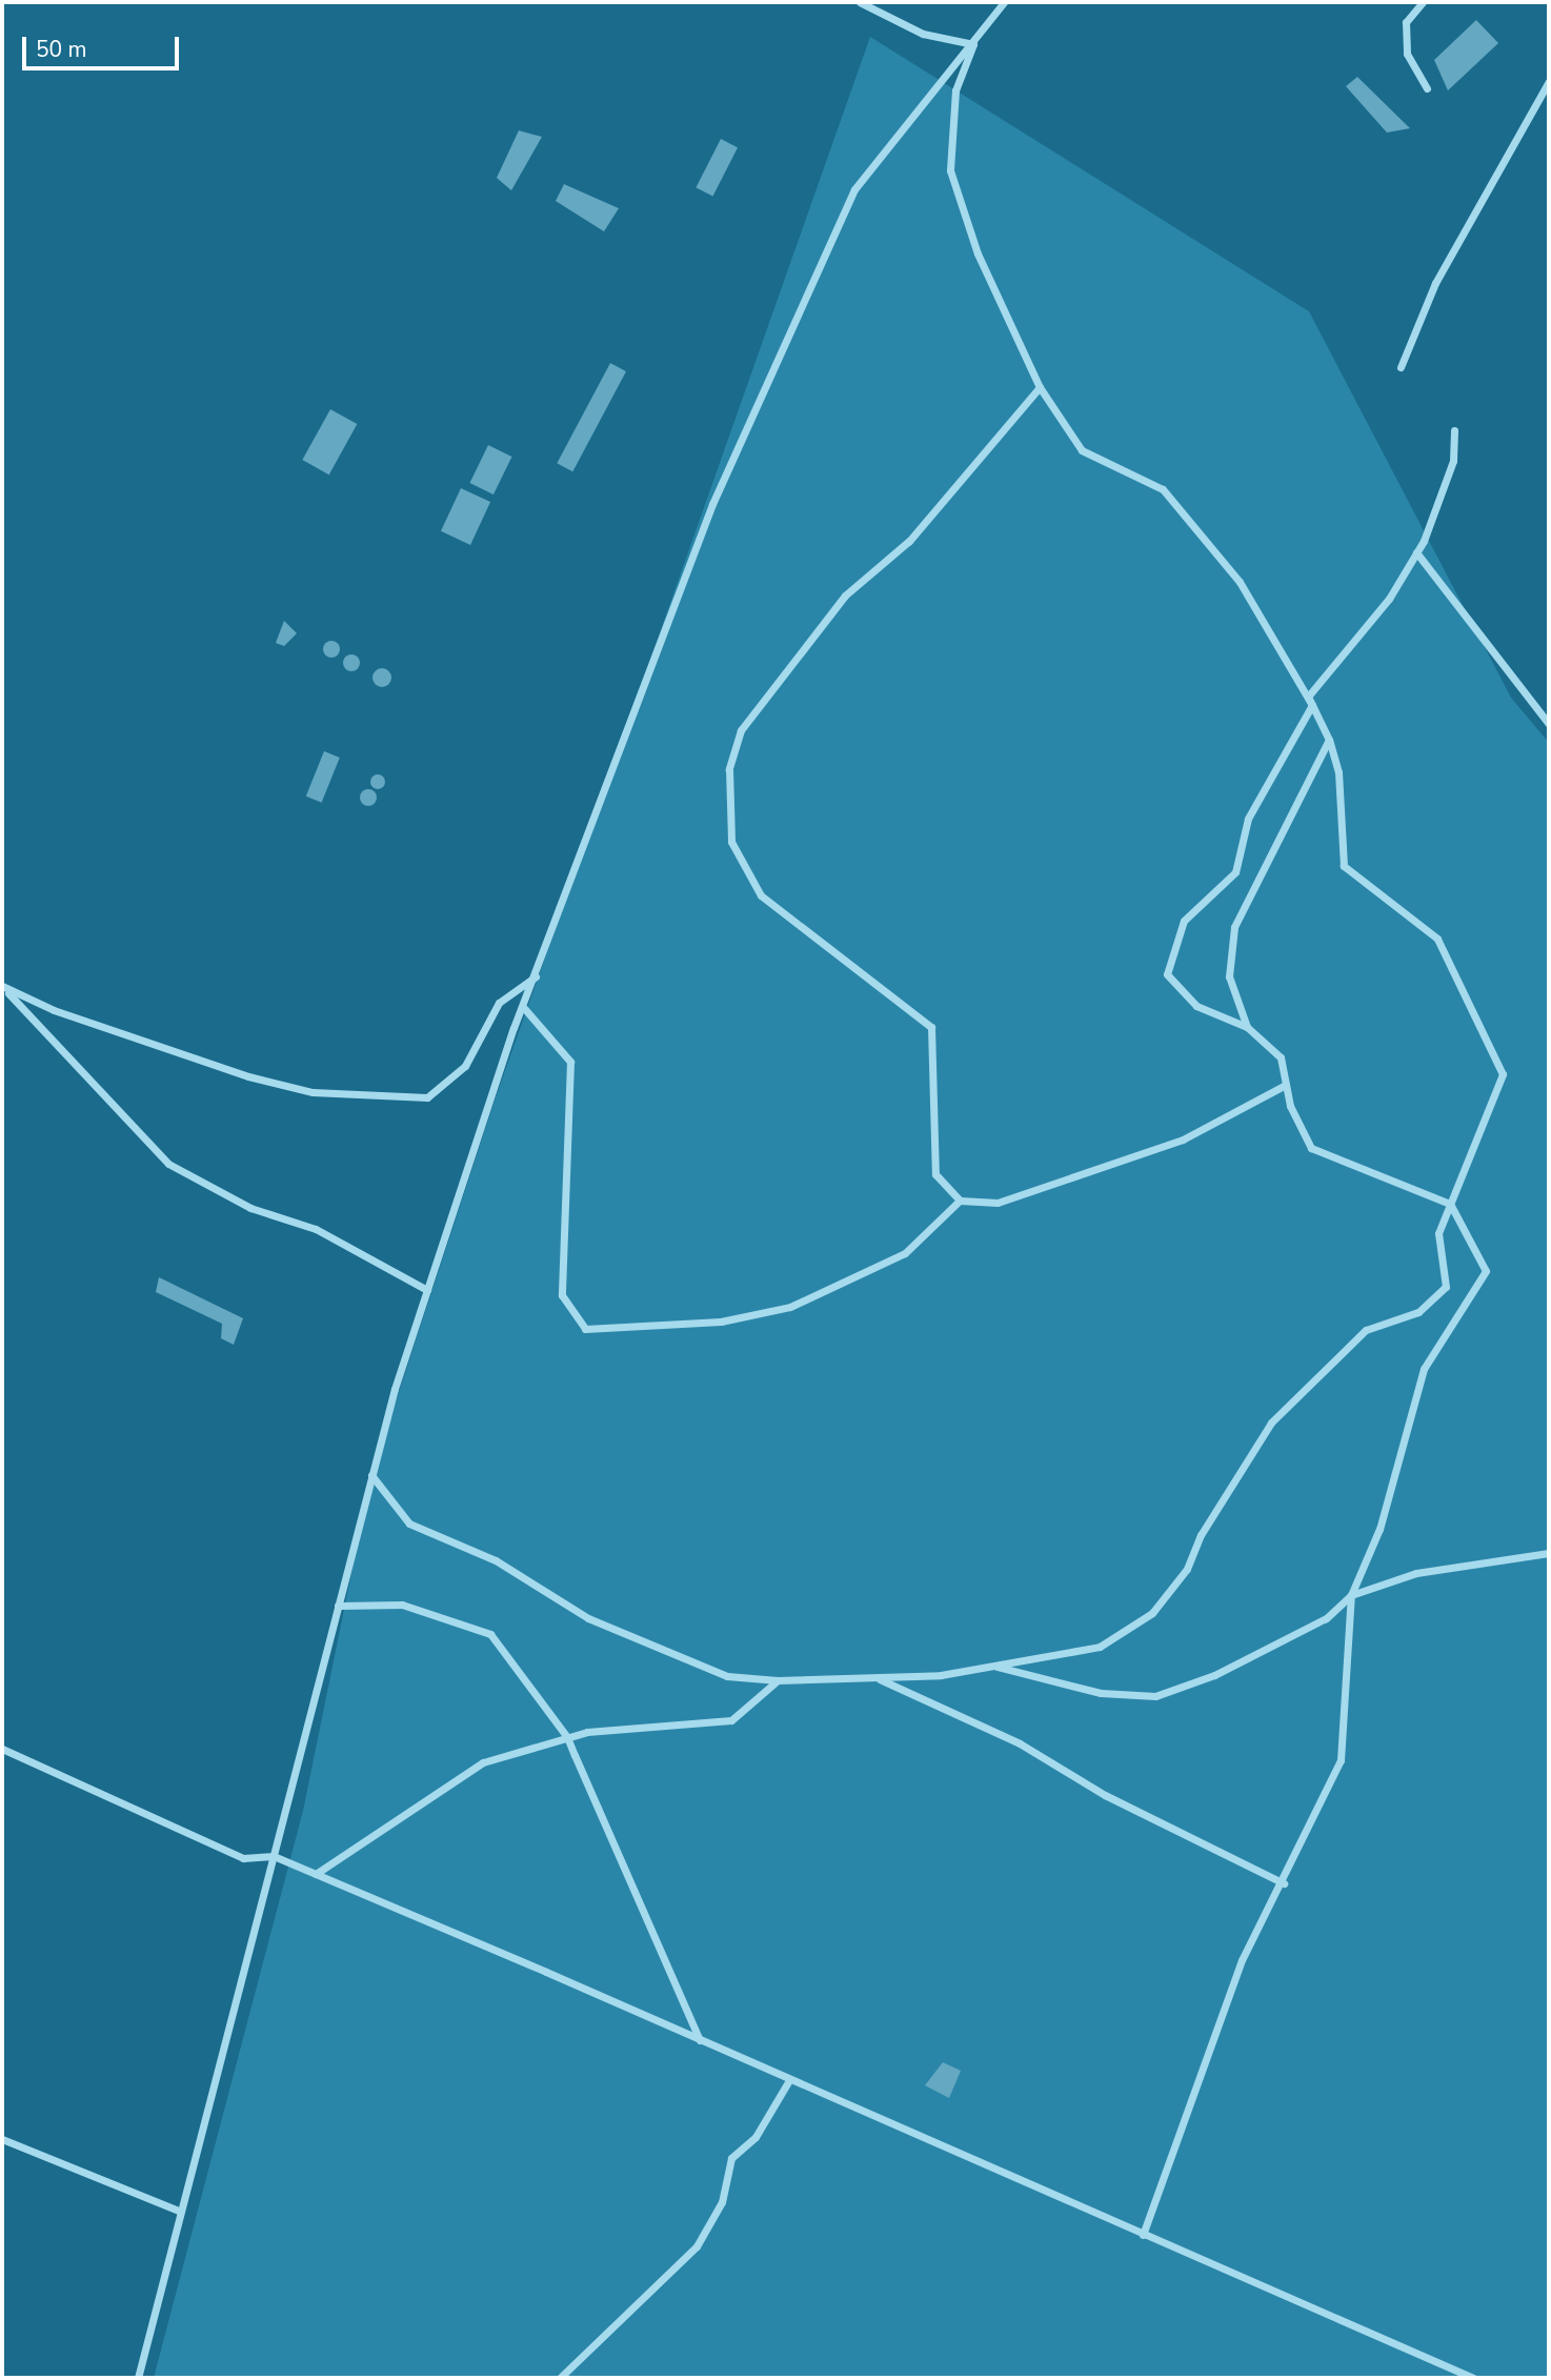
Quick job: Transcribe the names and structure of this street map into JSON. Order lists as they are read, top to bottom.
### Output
{
  "scale_bar": "50 m"
}
